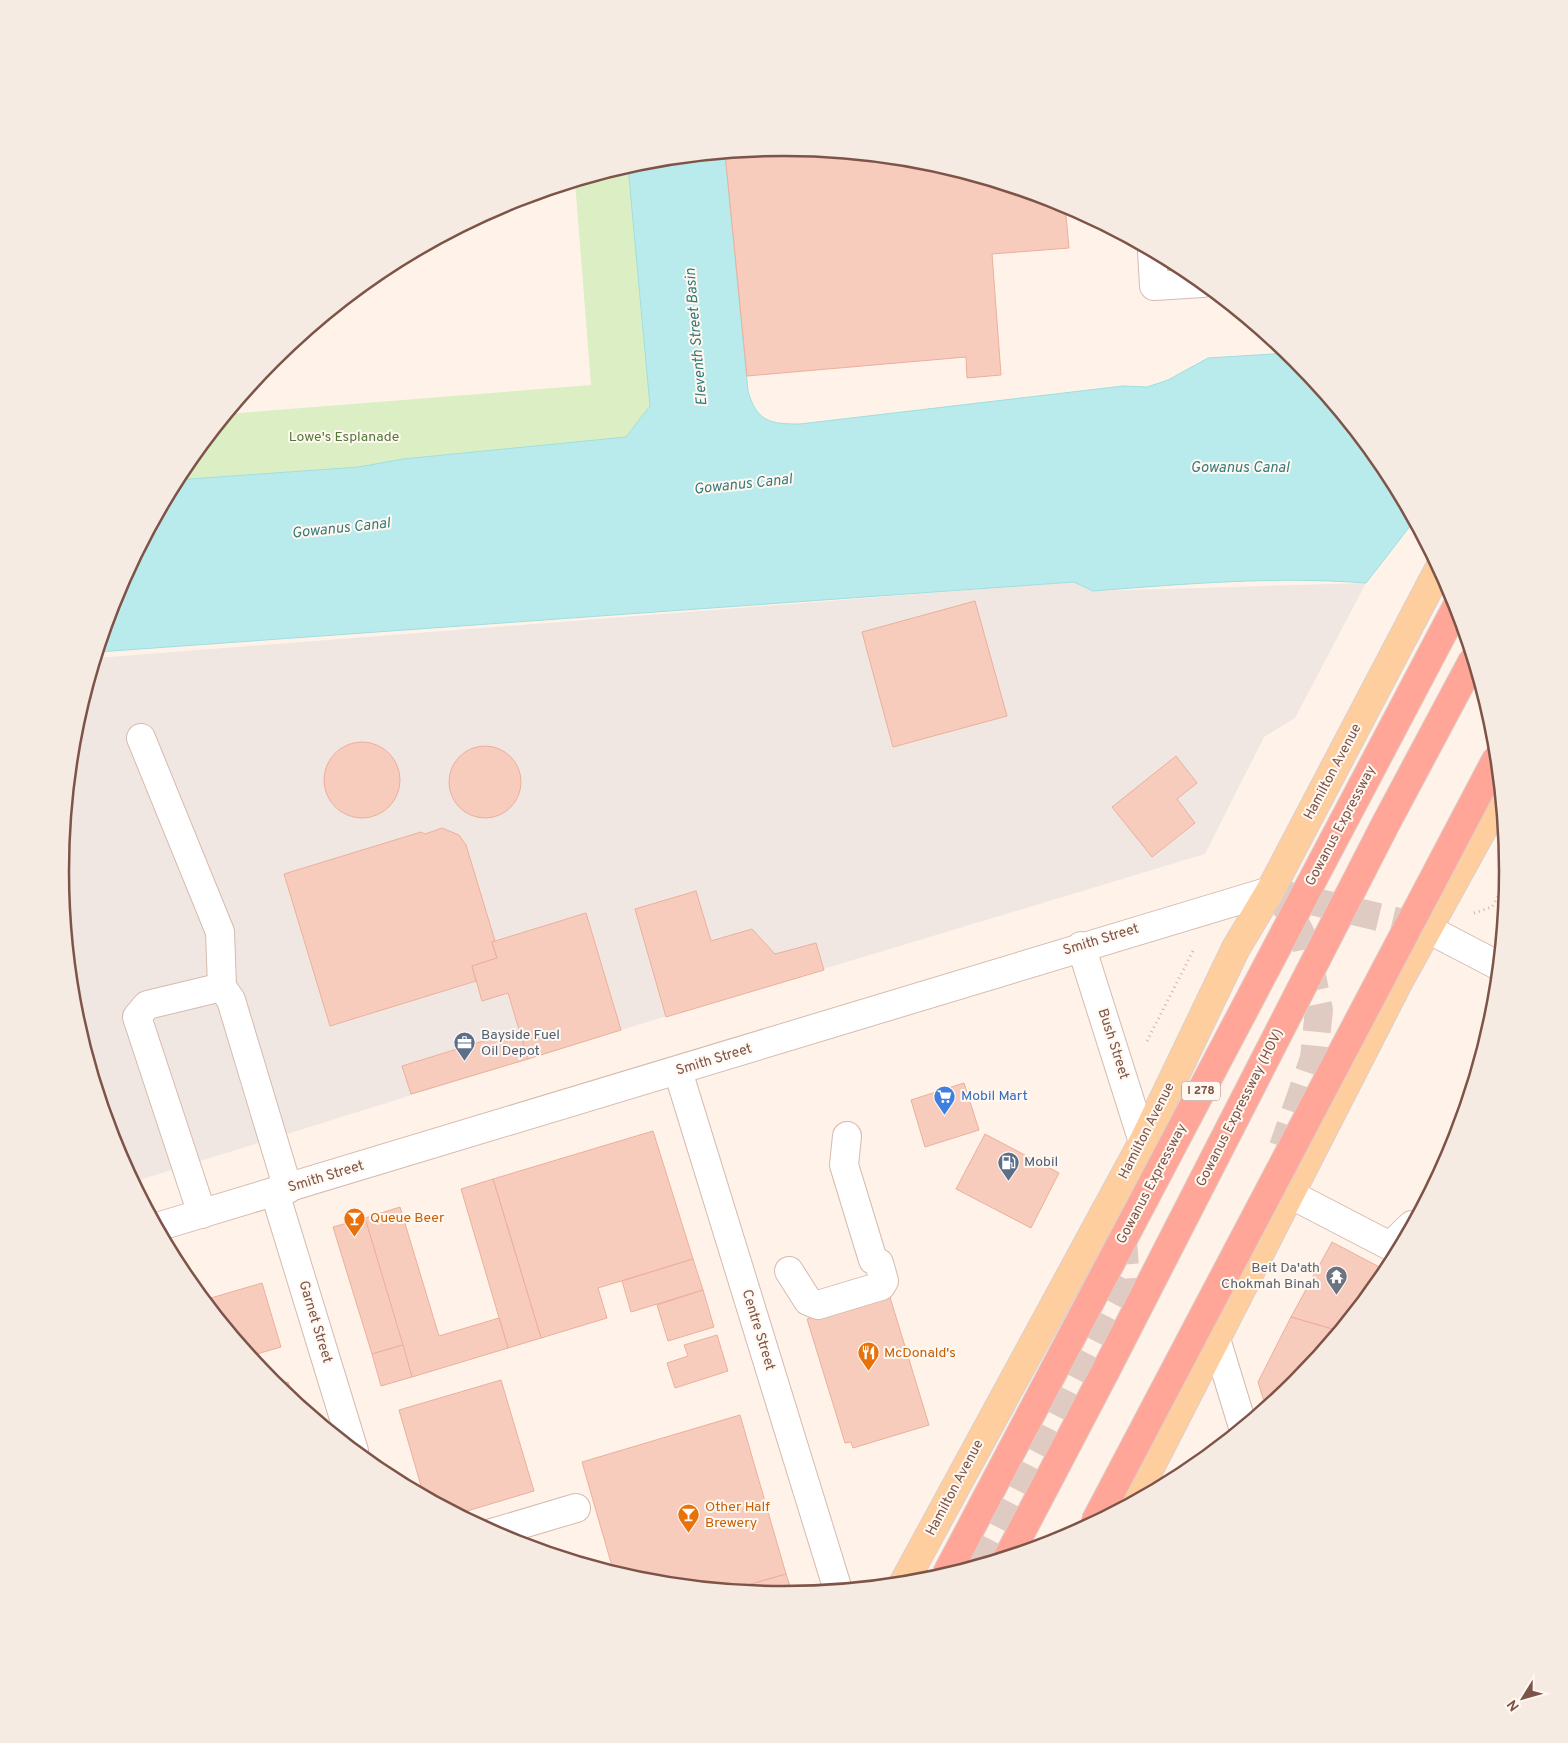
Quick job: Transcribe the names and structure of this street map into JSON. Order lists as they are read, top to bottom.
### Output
{
  "streets": {
    "highway": ["Gowanus Expressway", "I 278", "Gowanus Expressway (HOV)"],
    "main road": ["Hamilton Avenue"],
    "street": [
      "Smith Street",
      "Bush Street",
      "Garnet Street",
      "Centre Street"
    ]
  },
  "crossings": [
    ["Hamilton Avenue", "Smith Street"],
    ["Hamilton Avenue", "Bush Street"],
    ["Smith Street", "Bush Street"],
    ["Smith Street", "Garnet Street"],
    ["Smith Street", "Centre Street"]
  ],
  "water": ["Eleventh Street Basin", "Gowanus Canal"],
  "parks": ["Lowe's Esplanade"],
  "places": {
    "office": ["Bayside Fuel Oil Depot"],
    "supermarket": ["Mobil Mart"],
    "fuel station": ["Mobil"],
    "bar": ["Queue Beer", "Other Half Brewery"],
    "temple": ["Beit Da'ath Chokmah Binah"],
    "restaurant": ["McDonald's"]
  },
  "north": "bottom left"
}
